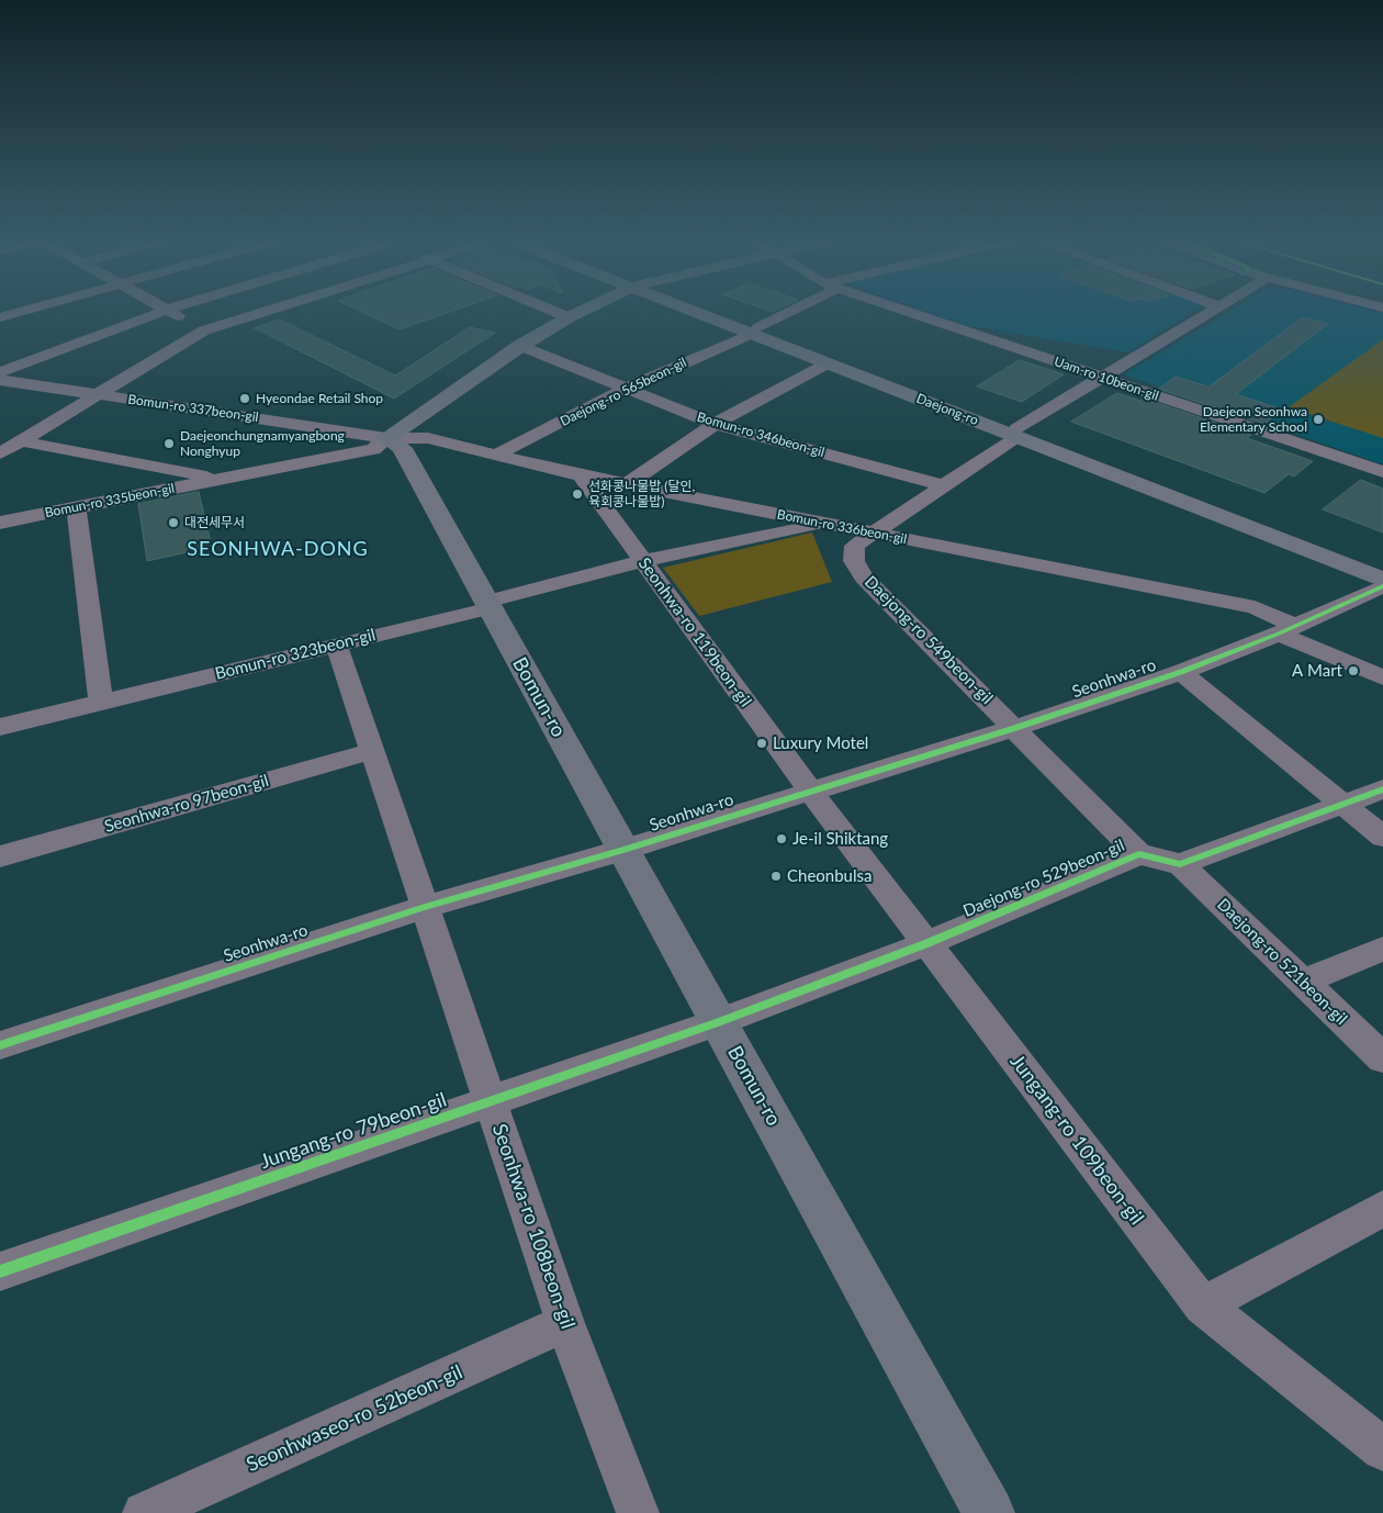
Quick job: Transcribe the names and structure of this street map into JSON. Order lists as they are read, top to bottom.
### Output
{
  "streets": {
    "main road": ["Daejong-ro", "Bomun-ro"],
    "street": [
      "Uam-ro 10beon-gil",
      "Daejong-ro 565beon-gil",
      "Bomun-ro 337beon-gil",
      "Bomun-ro 346beon-gil",
      "Bomun-ro 335beon-gil",
      "Bomun-ro 336beon-gil",
      "Seonhwa-ro 119beon-gil",
      "Daejong-ro 549beon-gil",
      "Bomun-ro 323beon-gil",
      "Seonhwa-ro",
      "Seonhwa-ro 97beon-gil",
      "Daejong-ro 529beon-gil",
      "Daejong-ro 521beon-gil",
      "Jungang-ro 79beon-gil",
      "Jungang-ro 109beon-gil",
      "Seonhwa-ro 108beon-gil",
      "Seonhwaseo-ro 52beon-gil"
    ]
  },
  "crossings": [
    ["Uam-ro 10beon-gil", "Daejong-ro 549beon-gil"],
    ["Daejong-ro 565beon-gil", "Daejong-ro"],
    ["Daejong-ro 565beon-gil", "Bomun-ro 346beon-gil"],
    ["Daejong-ro 565beon-gil", "Bomun-ro 336beon-gil"],
    ["Bomun-ro 337beon-gil", "Bomun-ro 335beon-gil"],
    ["Bomun-ro 337beon-gil", "Bomun-ro 336beon-gil"],
    ["Bomun-ro 337beon-gil", "Bomun-ro"],
    ["Daejong-ro", "Daejong-ro 549beon-gil"],
    ["Bomun-ro 346beon-gil", "Daejong-ro 549beon-gil"],
    ["Bomun-ro 335beon-gil", "Bomun-ro 336beon-gil"],
    ["Bomun-ro 335beon-gil", "Bomun-ro"],
    ["Bomun-ro 336beon-gil", "Seonhwa-ro 119beon-gil"],
    ["Bomun-ro 336beon-gil", "Daejong-ro 549beon-gil"],
    ["Bomun-ro 336beon-gil", "Seonhwa-ro"],
    ["Bomun-ro 336beon-gil", "Bomun-ro"],
    ["Seonhwa-ro 119beon-gil", "Seonhwa-ro"],
    ["Seonhwa-ro 119beon-gil", "Jungang-ro 109beon-gil"],
    ["Daejong-ro 549beon-gil", "Seonhwa-ro"],
    ["Bomun-ro 323beon-gil", "Bomun-ro"],
    ["Seonhwa-ro", "Bomun-ro"],
    ["Seonhwa-ro", "Jungang-ro 109beon-gil"],
    ["Seonhwa-ro", "Seonhwa-ro 108beon-gil"],
    ["Bomun-ro", "Daejong-ro 529beon-gil"],
    ["Bomun-ro", "Jungang-ro 79beon-gil"],
    ["Daejong-ro 529beon-gil", "Daejong-ro 521beon-gil"],
    ["Daejong-ro 529beon-gil", "Jungang-ro 79beon-gil"],
    ["Daejong-ro 529beon-gil", "Jungang-ro 109beon-gil"],
    ["Jungang-ro 79beon-gil", "Seonhwa-ro 108beon-gil"],
    ["Seonhwa-ro 108beon-gil", "Seonhwaseo-ro 52beon-gil"]
  ],
  "districts": ["SEONHWA-DONG"],
  "places": [
    "Hyeondae Retail Shop",
    "Daejeon Seonhwa Elementary School",
    "Daejeonchungnamyangbong Nonghyup",
    "선화콩나물밥 (달인, 육회콩나물밥)",
    "대전세무서",
    "A Mart",
    "Luxury Motel",
    "Je-il Shiktang",
    "Cheonbulsa"
  ]
}
